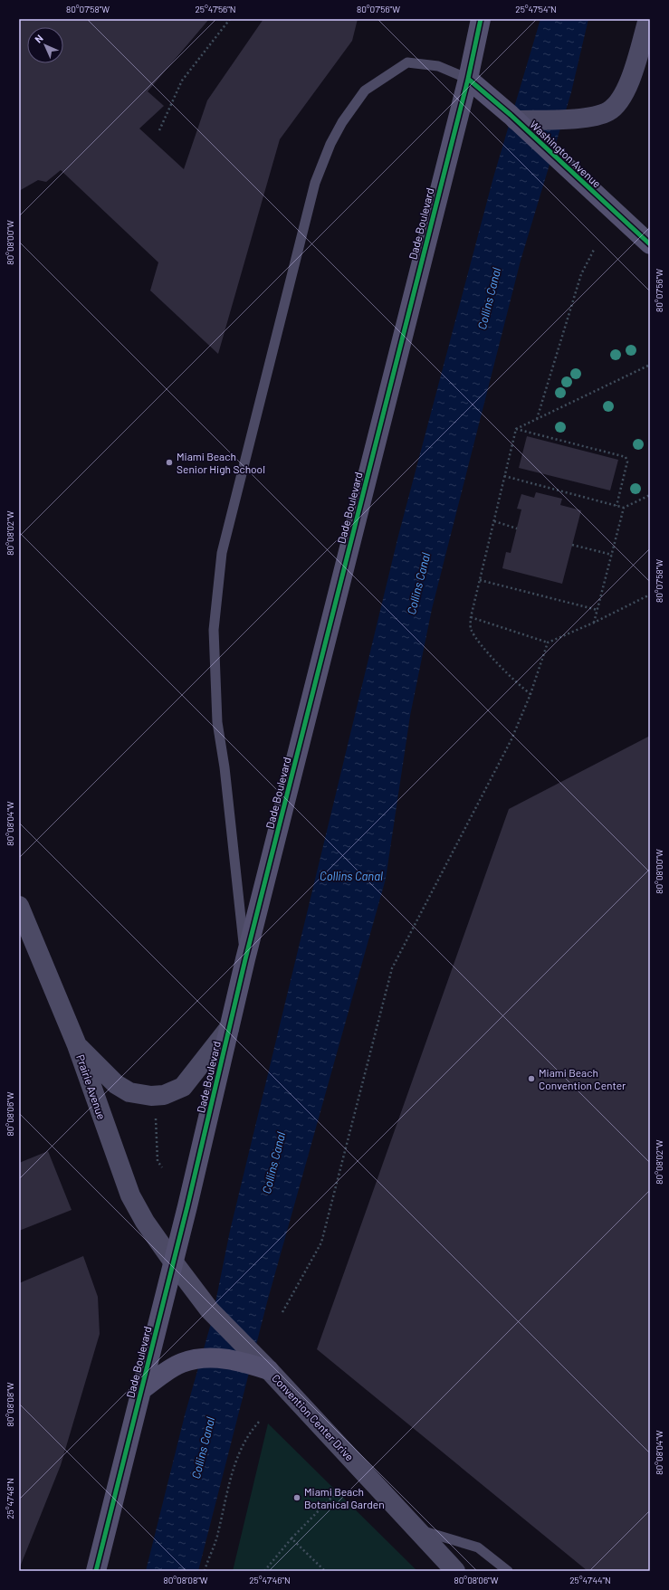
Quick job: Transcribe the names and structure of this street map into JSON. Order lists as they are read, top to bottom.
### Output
{
  "streets": {
    "main road": ["Washington Avenue", "Dade Boulevard"],
    "street": ["Prairie Avenue", "Convention Center Drive"]
  },
  "crossings": [
    ["Washington Avenue", "Dade Boulevard"],
    ["Dade Boulevard", "Prairie Avenue"],
    ["Dade Boulevard", "Convention Center Drive"],
    ["Prairie Avenue", "Convention Center Drive"]
  ],
  "water": ["Collins Canal"],
  "places": ["Miami Beach Senior High School", "Miami Beach Convention Center", "Miami Beach Botanical Garden"],
  "north": "top left",
  "coordinates": [
    "80°07'58\"W",
    "25°47'56\"N",
    "80°07'56\"W",
    "25°47'54\"N",
    "80°08'00\"W",
    "80°08'02\"W",
    "80°08'04\"W",
    "80°08'06\"W",
    "80°08'08\"W",
    "25°47'48\"N",
    "25°47'46\"N",
    "25°47'44\"N"
  ]
}
